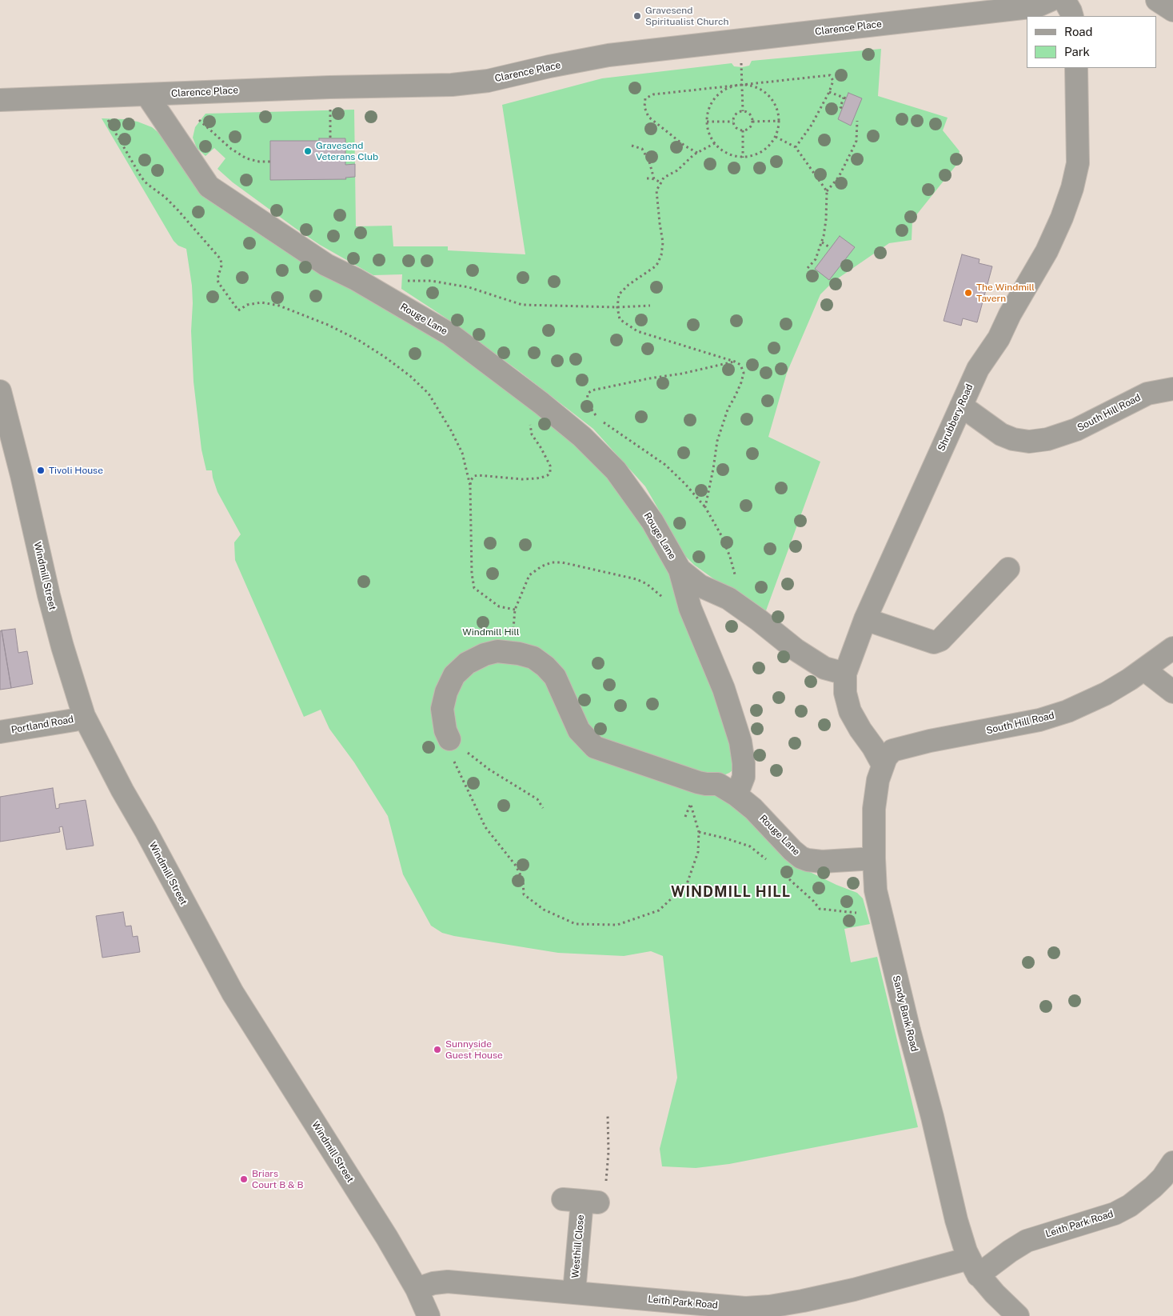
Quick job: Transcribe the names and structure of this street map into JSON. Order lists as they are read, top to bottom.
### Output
{
  "streets": {
    "street": [
      "Clarence Place",
      "Rouge Lane",
      "South Hill Road",
      "Shrubbery Road",
      "Windmill Street",
      "Portland Road",
      "Sandy Bank Road",
      "Leith Park Road",
      "Westhill Close"
    ]
  },
  "crossings": [
    ["Clarence Place", "Rouge Lane"],
    ["Rouge Lane", "Shrubbery Road"],
    ["Rouge Lane", "Sandy Bank Road"],
    ["South Hill Road", "Shrubbery Road"],
    ["South Hill Road", "Sandy Bank Road"],
    ["Shrubbery Road", "Sandy Bank Road"],
    ["Windmill Street", "Portland Road"],
    ["Windmill Street", "Leith Park Road"],
    ["Sandy Bank Road", "Leith Park Road"],
    ["Leith Park Road", "Westhill Close"]
  ],
  "districts": ["WINDMILL HILL"],
  "parks": ["Windmill Hill"],
  "places": [
    "Gravesend Spiritualist Church",
    "Gravesend Veterans Club",
    "The Windmill Tavern",
    "Tivoli House",
    "Sunnyside Guest House",
    "Briars Court B & B"
  ],
  "legend": ["Road", "Park"]
}
